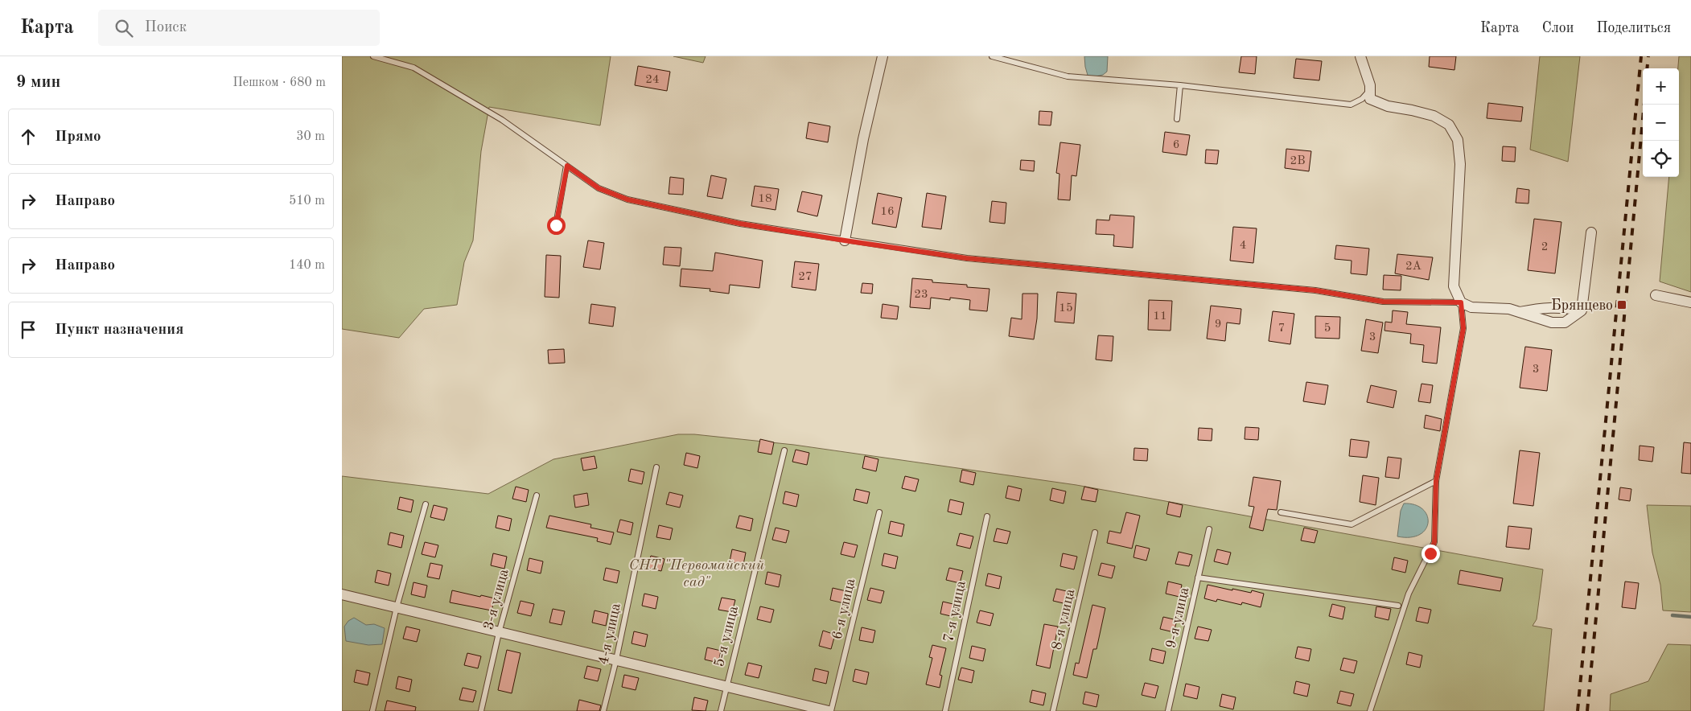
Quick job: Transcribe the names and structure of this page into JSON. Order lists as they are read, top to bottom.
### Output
{
  "streets": {
    "lane": [
      "3-я улица",
      "6-я улица",
      "7-я улица",
      "9-я улица",
      "8-я улица",
      "4-я улица",
      "5-я улица"
    ]
  },
  "parks": ["СНТ \"Первомайский сад\""],
  "places": {
    "transit": ["Брянцево"]
  },
  "house_numbers": [
    "24",
    "6",
    "2В",
    "18",
    "16",
    "4",
    "2",
    "2А",
    "27",
    "23",
    "15",
    "11",
    "9",
    "7",
    "5",
    "3",
    "3"
  ],
  "page": {
    "header": "Карта",
    "search": "Поиск",
    "nav": ["Карта", "Слои", "Поделиться"],
    "heading": ["9 мин", "Пешком · 680 m"],
    "map_buttons": ["+", "−"],
    "list": [
      ["Прямо", "30 m"],
      ["Направо", "510 m"],
      ["Направо", "140 m"],
      "Пункт назначения"
    ]
  }
}
